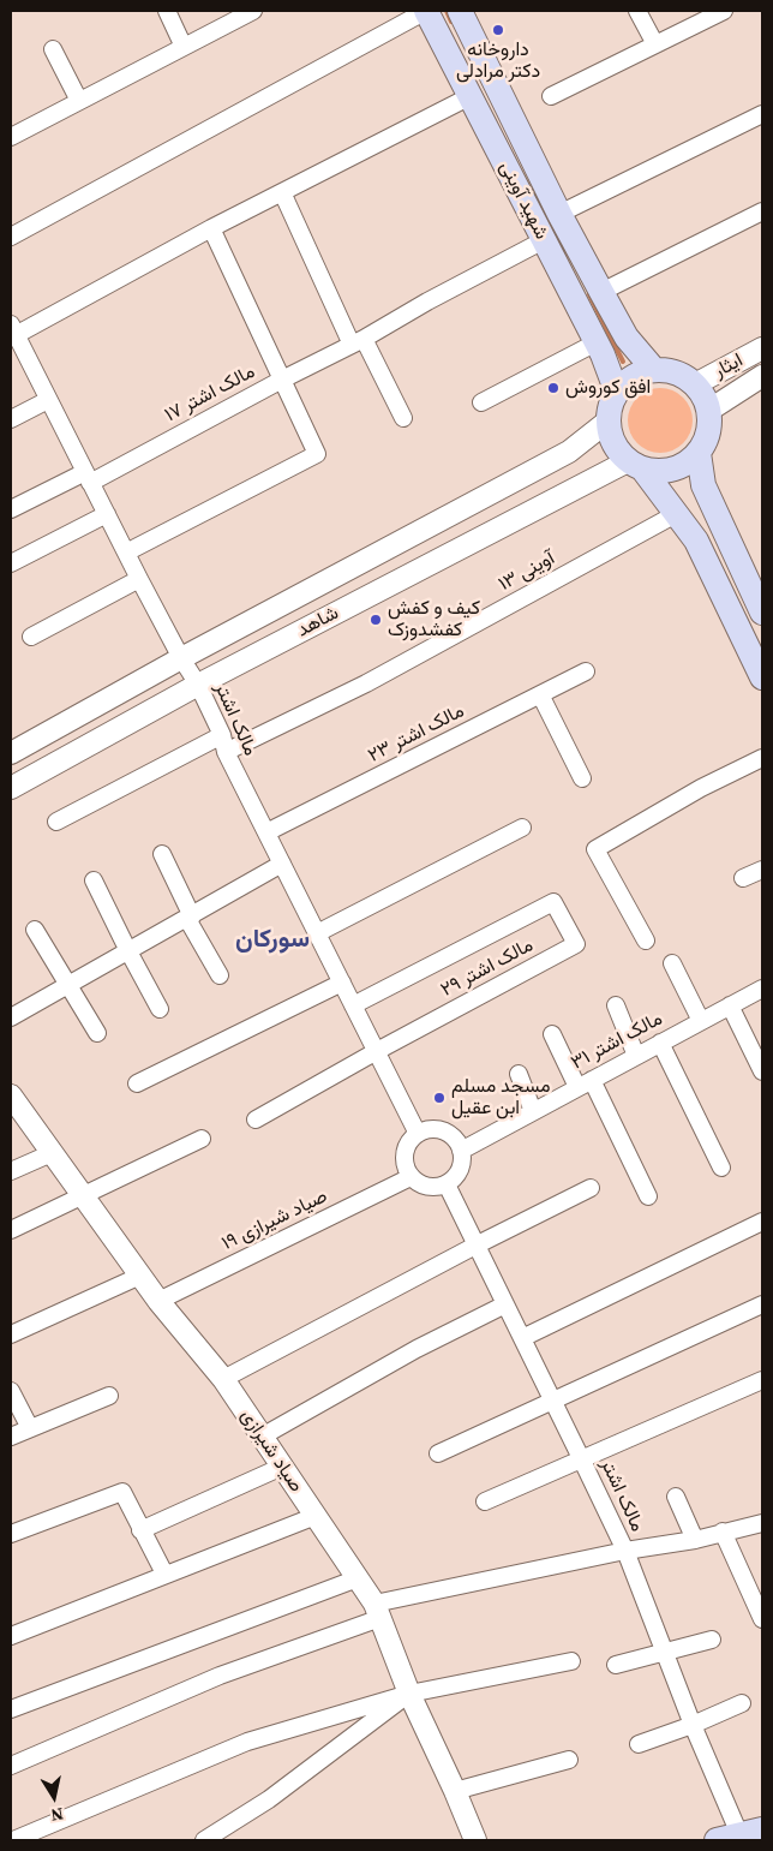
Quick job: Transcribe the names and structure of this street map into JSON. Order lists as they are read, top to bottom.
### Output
{
  "streets": {
    "main road": ["شهید آوینی"],
    "street": [
      "ایثار",
      "مالک اشتر ۱۷",
      "آوینی ۱۳",
      "شاهد",
      "مالک اشتر",
      "مالک اشتر ۲۳",
      "مالک اشتر ۲۹",
      "مالک اشتر ۳۱",
      "صیاد شیرازی ۱۹",
      "صیاد شیرازی"
    ]
  },
  "crossings": [
    ["شهید آوینی", "ایثار"],
    ["شهید آوینی", "مالک اشتر ۱۷"],
    ["شهید آوینی", "شاهد"],
    ["ایثار", "شاهد"],
    ["مالک اشتر ۱۷", "مالک اشتر"],
    ["آوینی ۱۳", "مالک اشتر"],
    ["شاهد", "مالک اشتر"],
    ["مالک اشتر", "مالک اشتر ۲۳"],
    ["مالک اشتر", "مالک اشتر ۲۹"],
    ["مالک اشتر", "مالک اشتر ۳۱"],
    ["مالک اشتر", "صیاد شیرازی ۱۹"],
    ["مالک اشتر ۳۱", "صیاد شیرازی ۱۹"],
    ["صیاد شیرازی ۱۹", "صیاد شیرازی"]
  ],
  "districts": ["سورکان"],
  "places": [
    "داروخانه دکتر مرادلی",
    "افق کوروش",
    "کیف و کفش کفشدوزک",
    "مسجد مسلم ابن عقیل"
  ],
  "north": "bottom"
}
